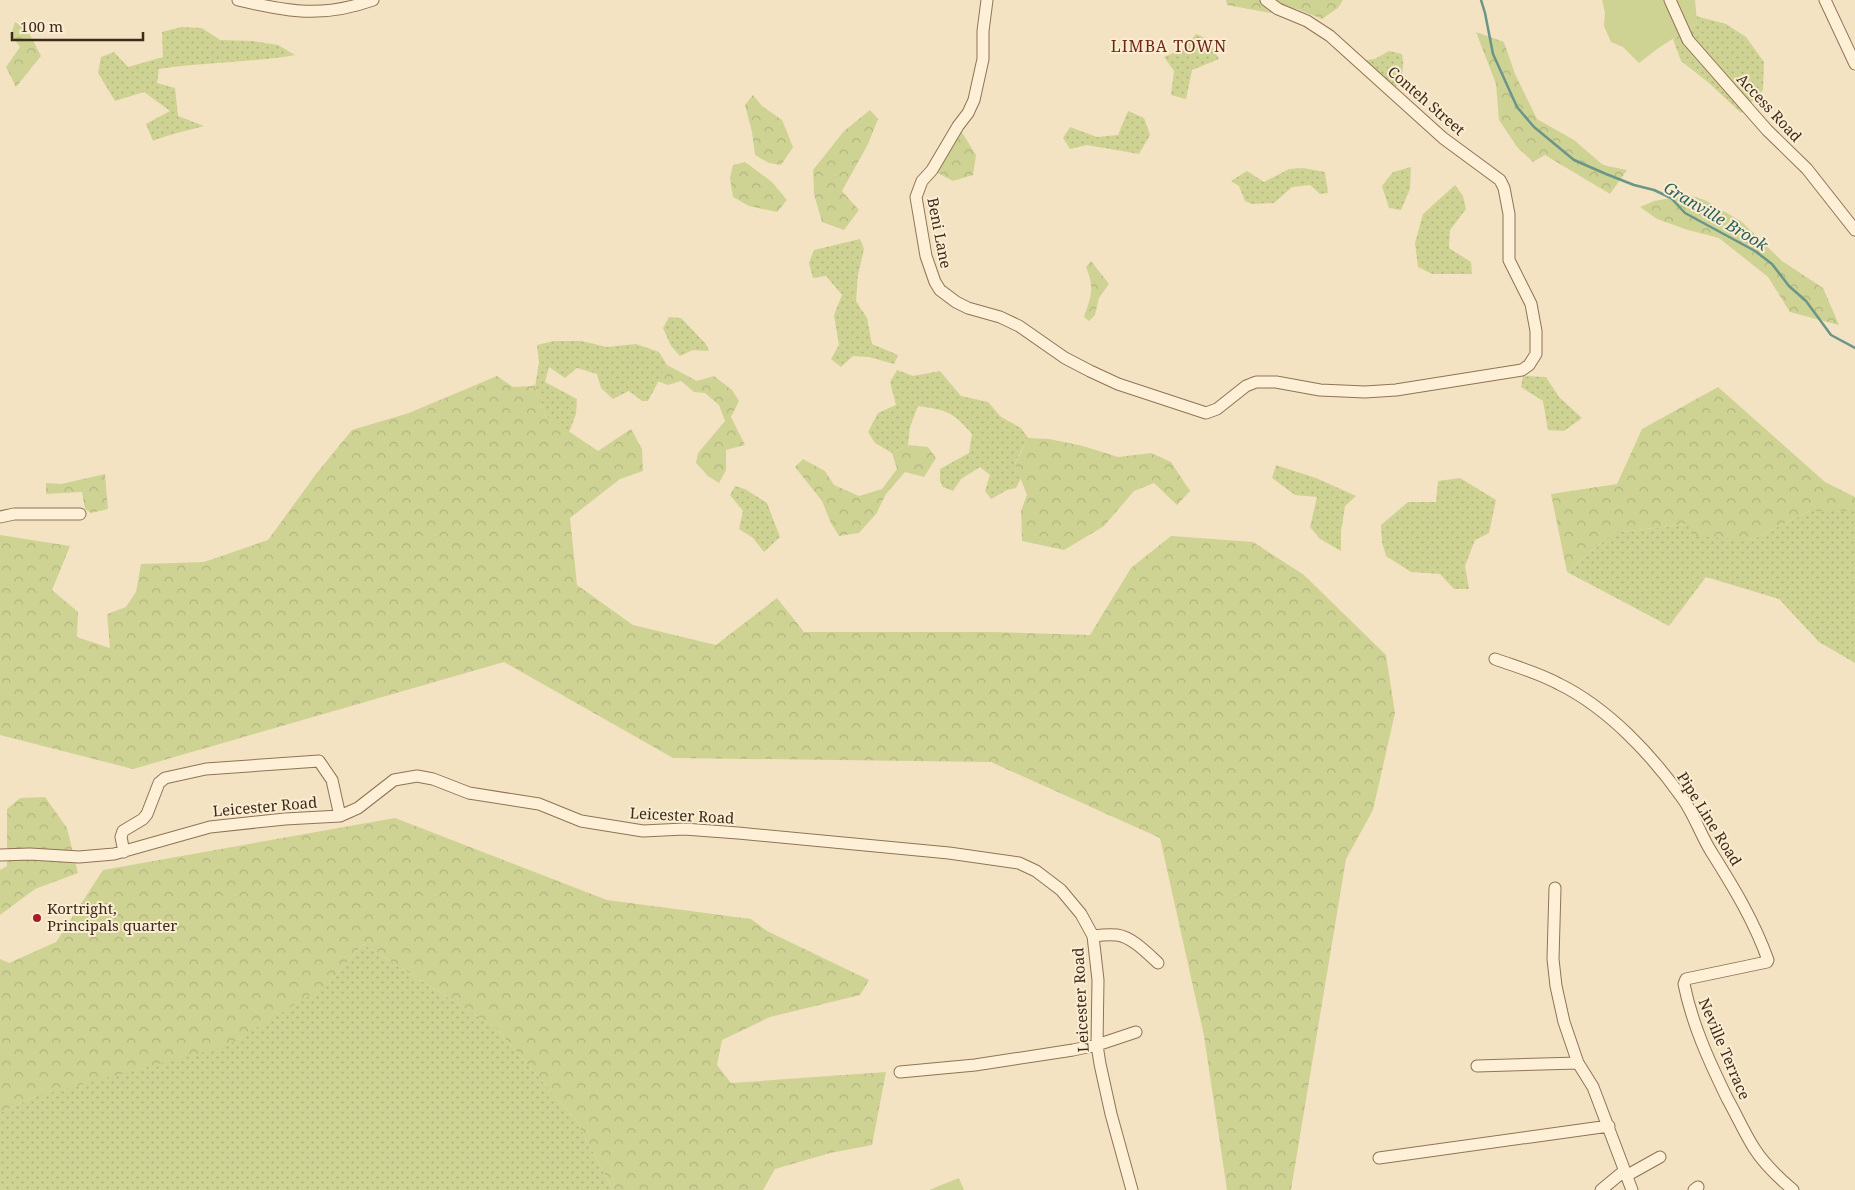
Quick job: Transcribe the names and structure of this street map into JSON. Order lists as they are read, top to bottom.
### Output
{
  "streets": {
    "street": [
      "Conteh Street",
      "Access Road",
      "Beni Lane",
      "Leicester Road",
      "Pipe Line Road",
      "Neville Terrace"
    ]
  },
  "crossings": [
    ["Conteh Street", "Beni Lane"],
    ["Pipe Line Road", "Neville Terrace"]
  ],
  "districts": ["LIMBA TOWN"],
  "water": ["Granville Brook"],
  "places": ["Kortright, Principals quarter"],
  "scale_bar": "100 m"
}
